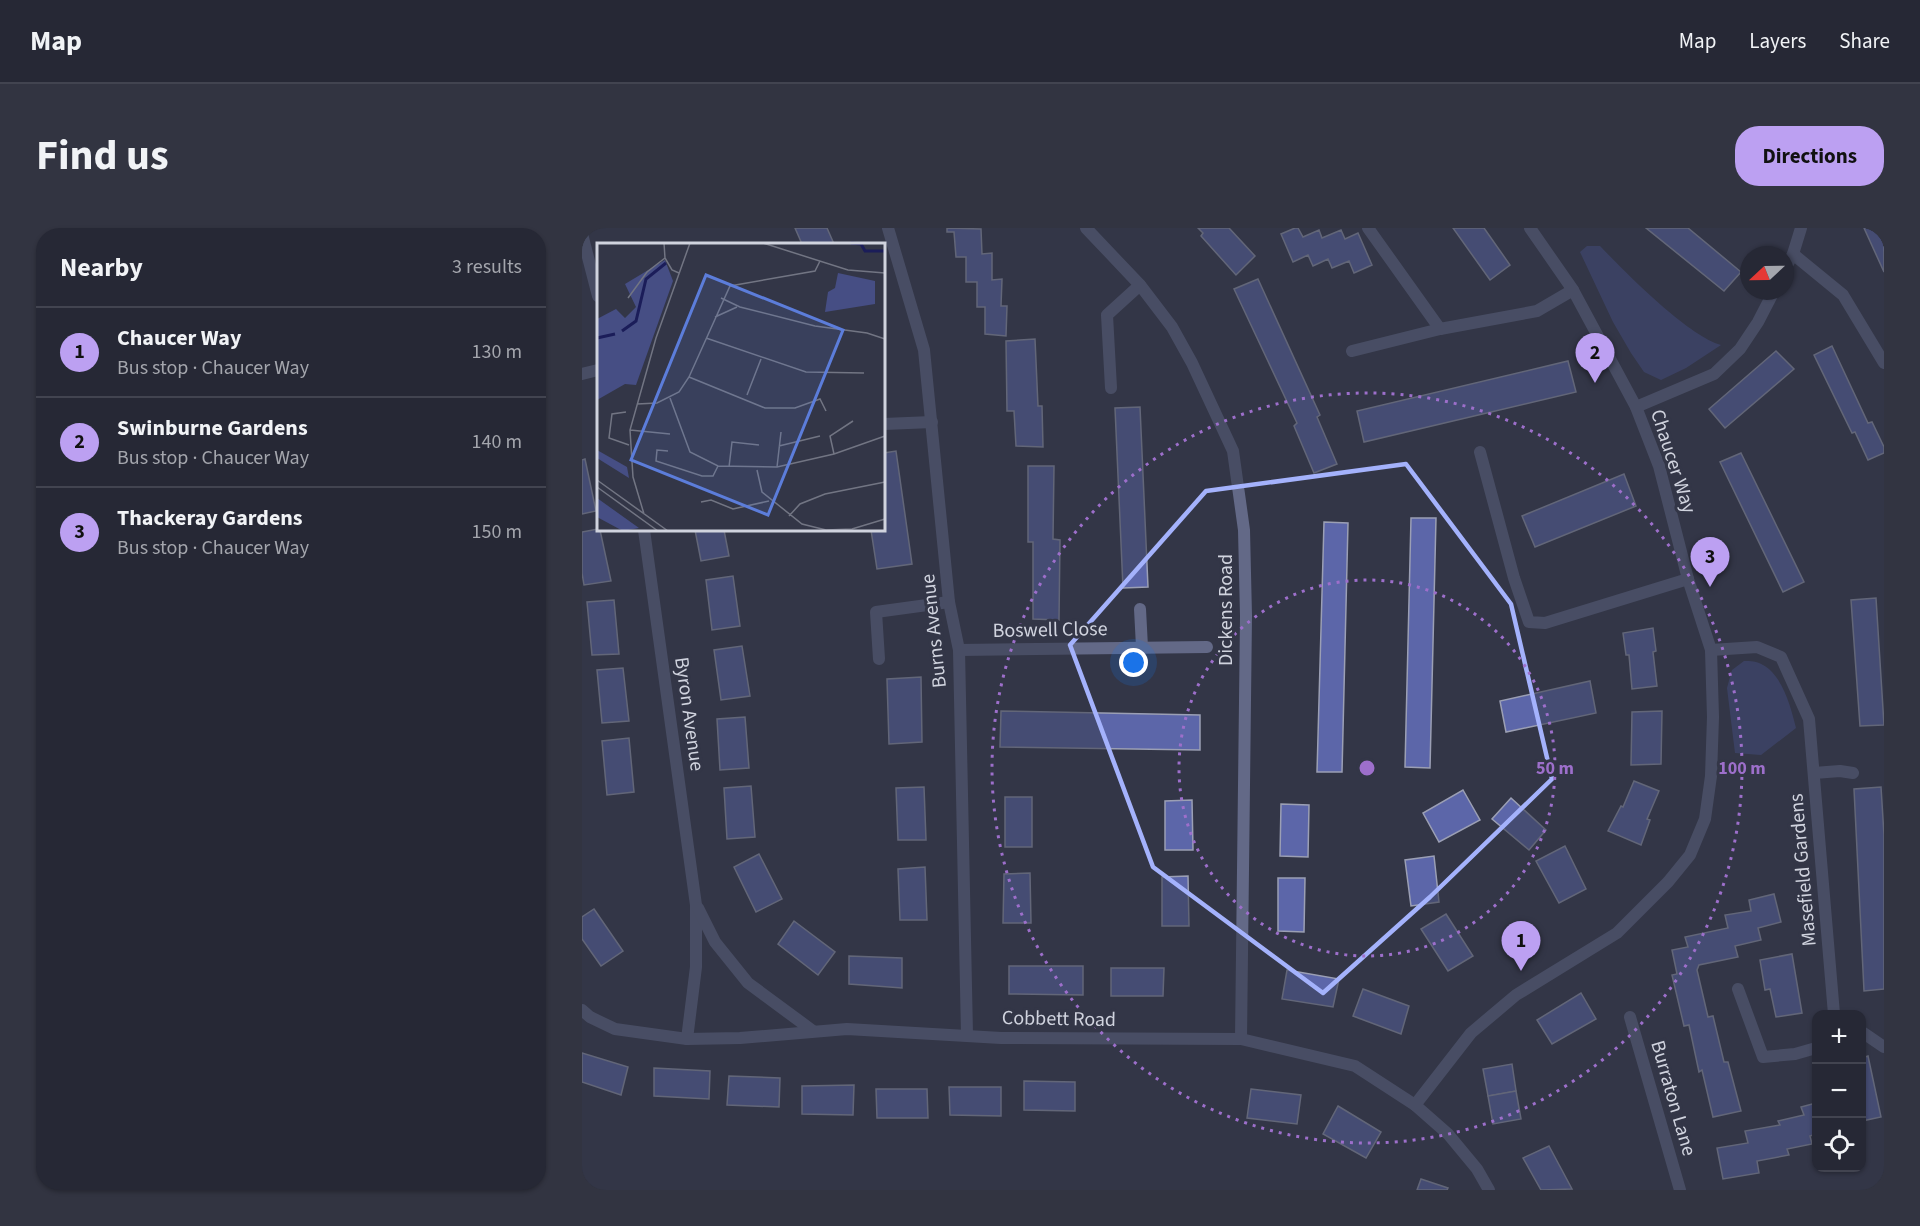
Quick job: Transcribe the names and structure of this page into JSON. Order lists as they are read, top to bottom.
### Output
{
  "streets": {
    "street": [
      "Chaucer Way",
      "Dickens Road",
      "Boswell Close",
      "Burns Avenue",
      "Byron Avenue",
      "Masefield Gardens",
      "Cobbett Road",
      "Burraton Lane"
    ]
  },
  "crossings": [
    ["Chaucer Way", "Masefield Gardens"],
    ["Chaucer Way", "Cobbett Road"],
    ["Dickens Road", "Cobbett Road"],
    ["Boswell Close", "Burns Avenue"],
    ["Burns Avenue", "Cobbett Road"],
    ["Byron Avenue", "Cobbett Road"]
  ],
  "north": "left",
  "page": {
    "header": "Map",
    "nav": ["Map", "Layers", "Share"],
    "title": "Find us",
    "buttons": "Directions",
    "heading": ["Nearby", "3 results"],
    "list": [
      {
        "mark": "1",
        "name": "Chaucer Way",
        "note": "Bus stop · Chaucer Way",
        "value": "130 m"
      },
      {
        "mark": "2",
        "name": "Swinburne Gardens",
        "note": "Bus stop · Chaucer Way",
        "value": "140 m"
      },
      {
        "mark": "3",
        "name": "Thackeray Gardens",
        "note": "Bus stop · Chaucer Way",
        "value": "150 m"
      }
    ],
    "pins": ["2", "3", "1"],
    "map_buttons": ["+", "−"]
  },
  "rings": ["50 m", "100 m"]
}
